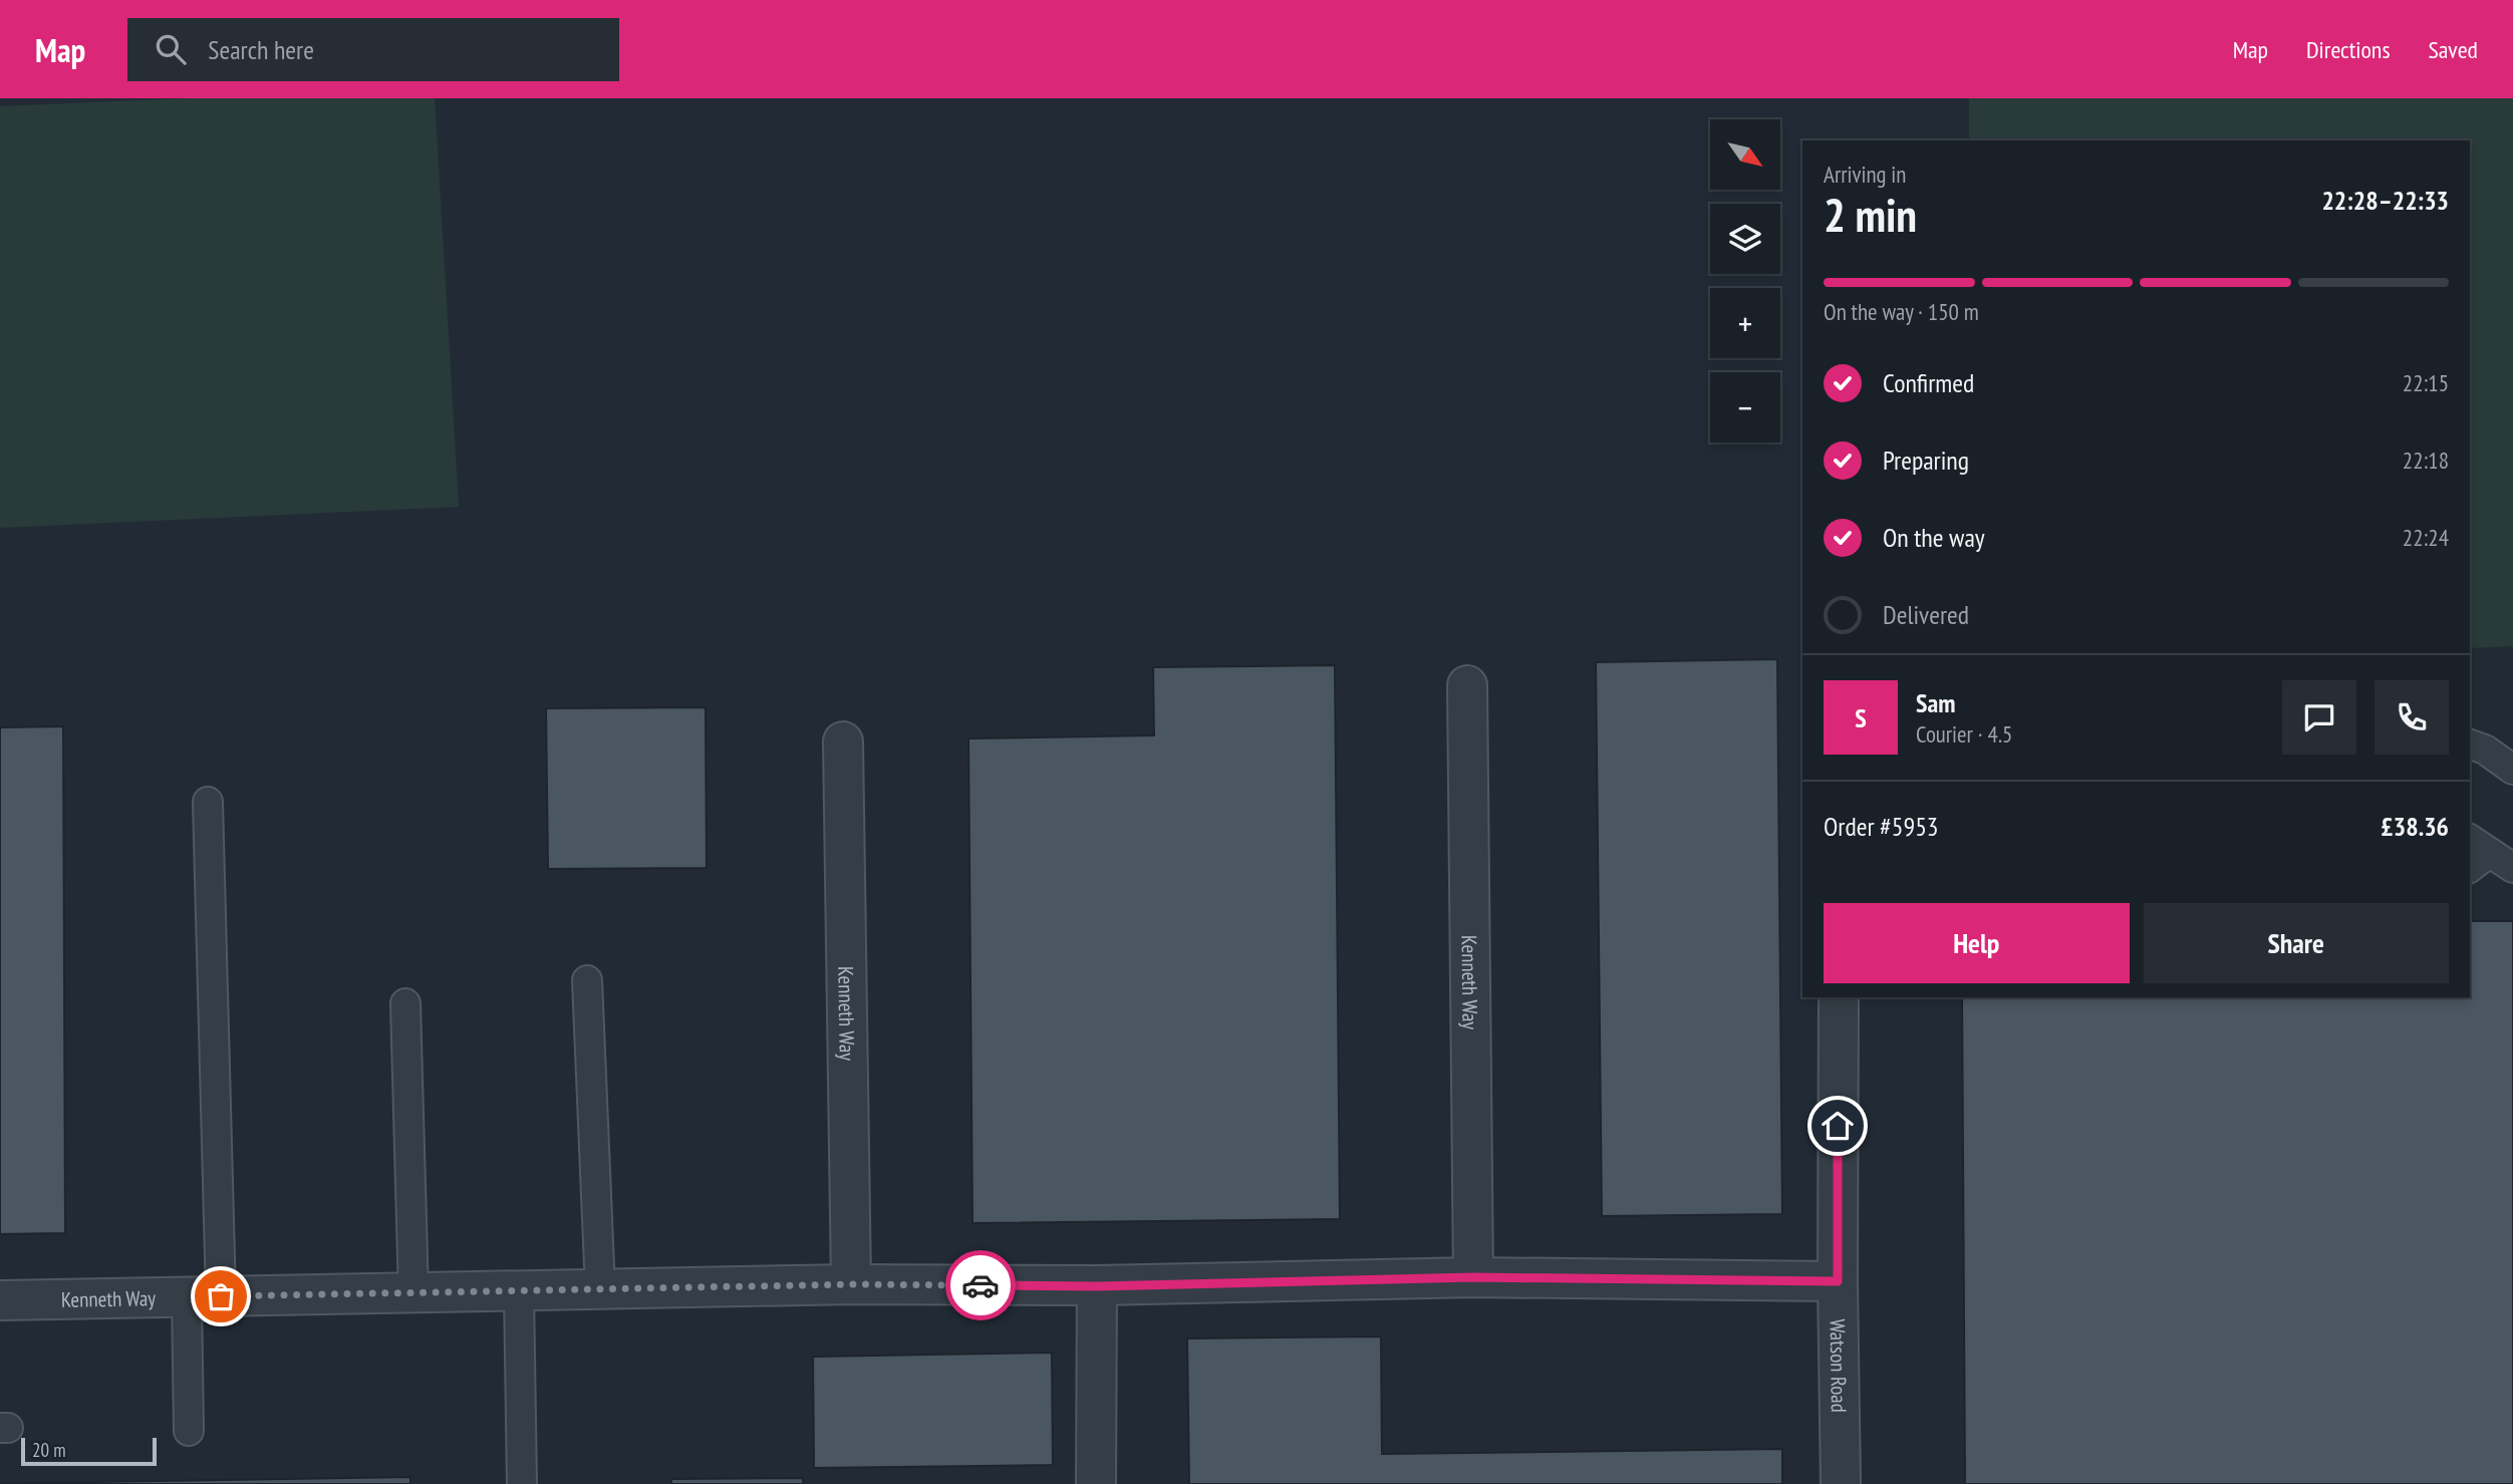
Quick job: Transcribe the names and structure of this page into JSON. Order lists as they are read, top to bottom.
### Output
{
  "streets": {
    "street": ["Kenneth Way", "Watson Road"]
  },
  "crossings": [
    ["Kenneth Way", "Watson Road"]
  ],
  "scale_bar": "20 m",
  "north": "bottom right",
  "page": {
    "header": "Map",
    "search": "Search here",
    "nav": ["Map", "Directions", "Saved"],
    "map_buttons": ["+", "−"],
    "heading": ["2 min", "Arriving in", "22:28–22:33"],
    "panel": [
      "Sam",
      "Courier · 4.5",
      "Order #5953",
      "£38.36"
    ],
    "bar": "On the way · 150 m",
    "list": [
      ["Confirmed", "22:15"],
      ["Preparing", "22:18"],
      ["On the way", "22:24"],
      "Delivered"
    ],
    "round": "S",
    "buttons": ["Help", "Share"],
    "scale": "20 m"
  }
}
